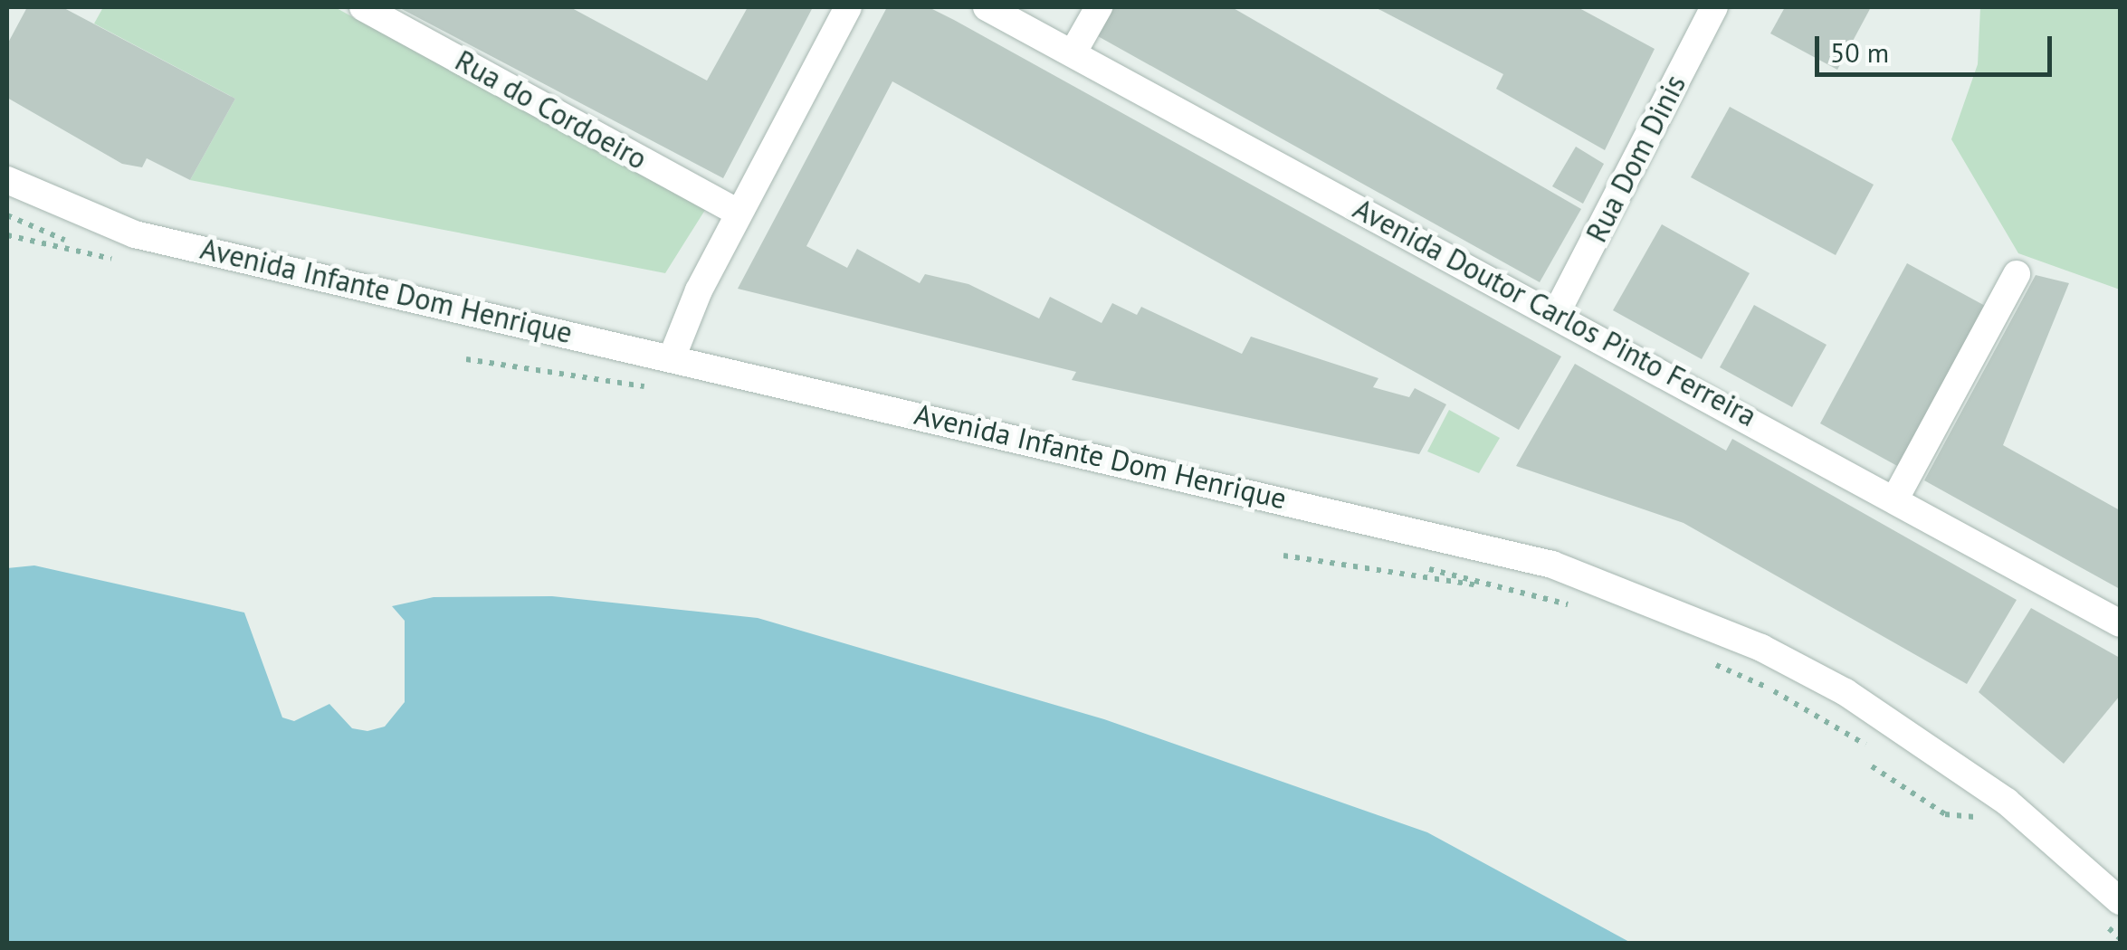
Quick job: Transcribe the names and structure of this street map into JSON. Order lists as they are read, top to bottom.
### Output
{
  "streets": {
    "street": [
      "Rua do Cordoeiro",
      "Rua Dom Dinis",
      "Avenida Infante Dom Henrique",
      "Avenida Doutor Carlos Pinto Ferreira"
    ]
  },
  "crossings": [
    ["Rua Dom Dinis", "Avenida Doutor Carlos Pinto Ferreira"]
  ],
  "scale_bar": "50 m"
}
